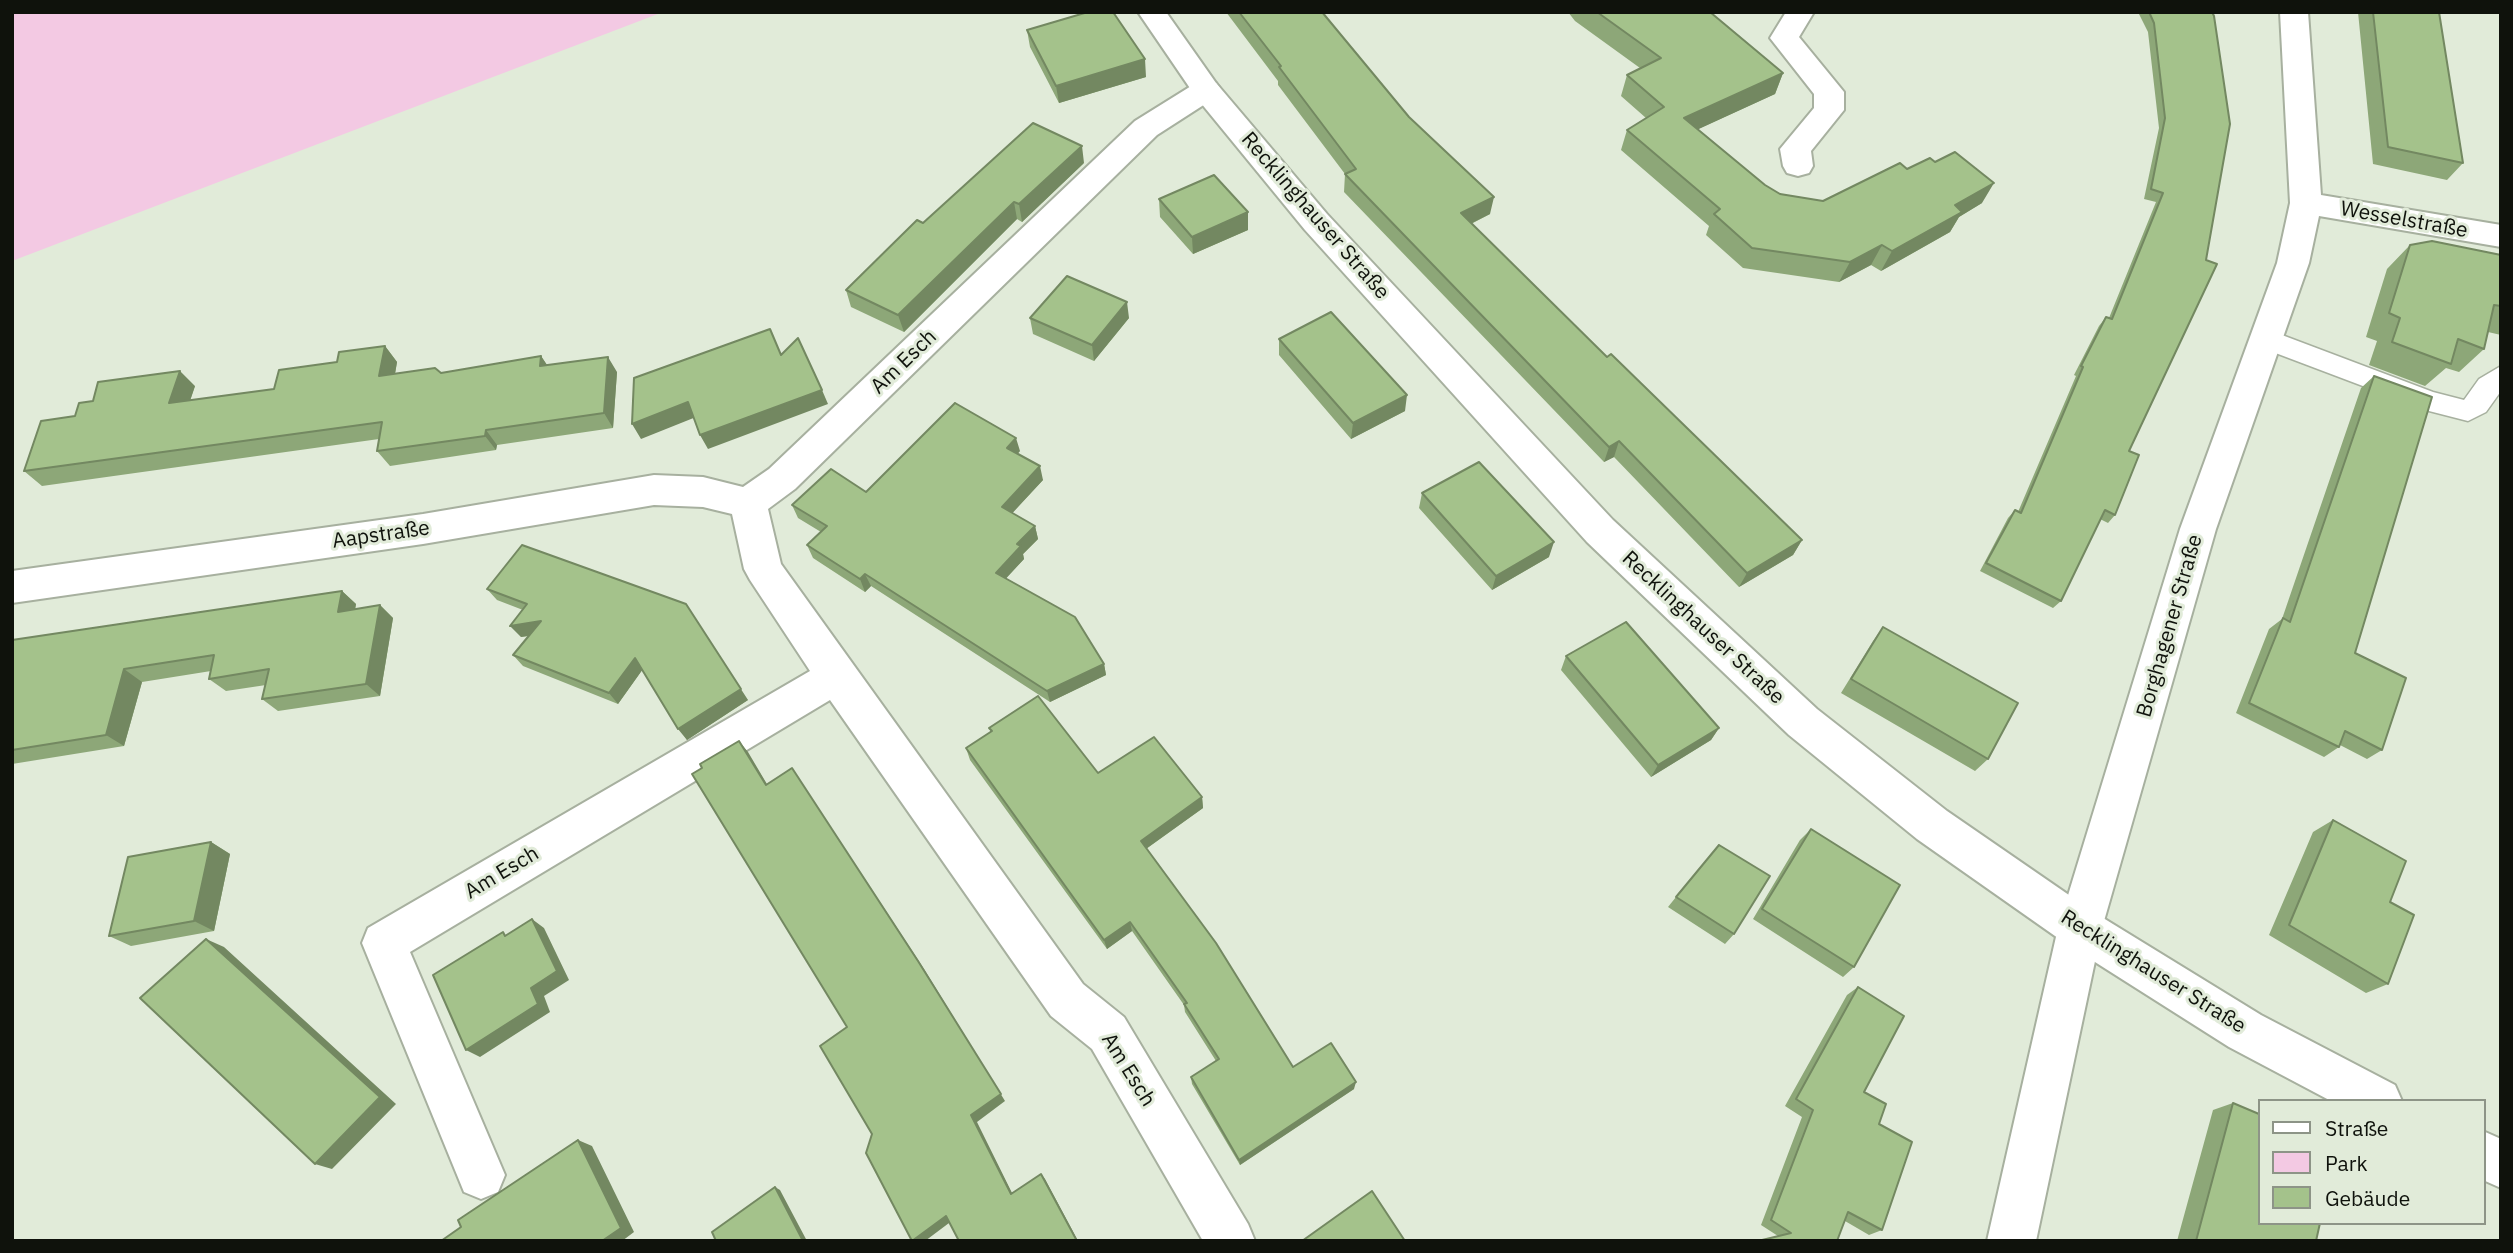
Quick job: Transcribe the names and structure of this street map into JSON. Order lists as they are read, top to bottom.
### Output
{
  "streets": {
    "street": [
      "Recklinghauser Straße",
      "Wesselstraße",
      "Am Esch",
      "Aapstraße",
      "Borghagener Straße"
    ]
  },
  "crossings": [
    ["Recklinghauser Straße", "Am Esch"],
    ["Recklinghauser Straße", "Borghagener Straße"],
    ["Wesselstraße", "Borghagener Straße"],
    ["Am Esch", "Aapstraße"]
  ],
  "legend": ["Straße", "Park", "Gebäude"]
}
